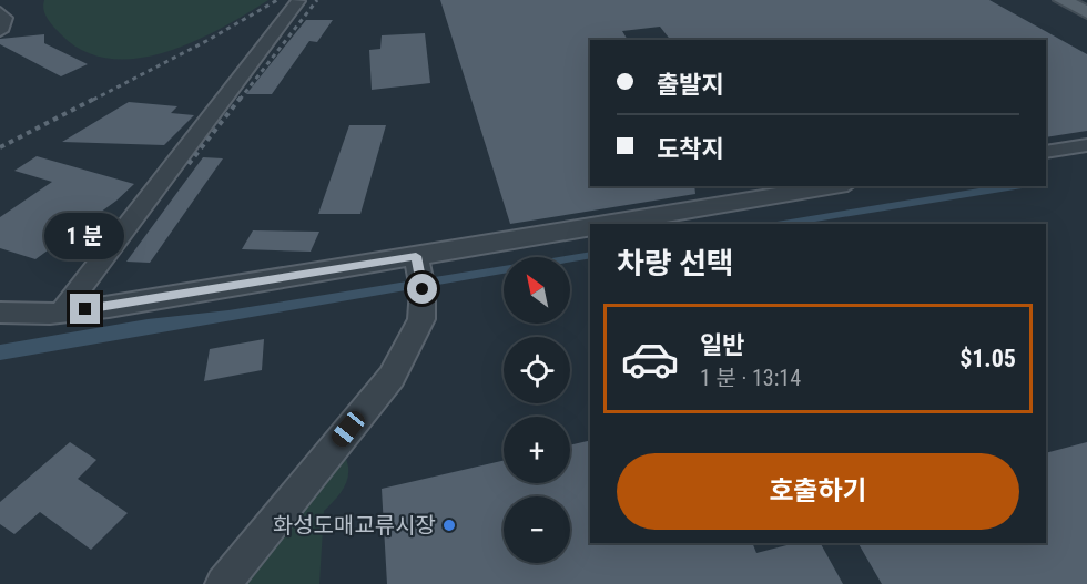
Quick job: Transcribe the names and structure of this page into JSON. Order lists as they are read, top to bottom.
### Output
{
  "places": ["화성도매교류시장"],
  "north": "top left",
  "page": {
    "banner": ["출발지", "도착지"],
    "bubble": "1 분",
    "heading": "차량 선택",
    "map_buttons": ["+", "−"],
    "list": [
      {
        "name": "일반",
        "note": "1 분 · 13:14",
        "value": "$1.05"
      }
    ],
    "buttons": "호출하기"
  }
}
